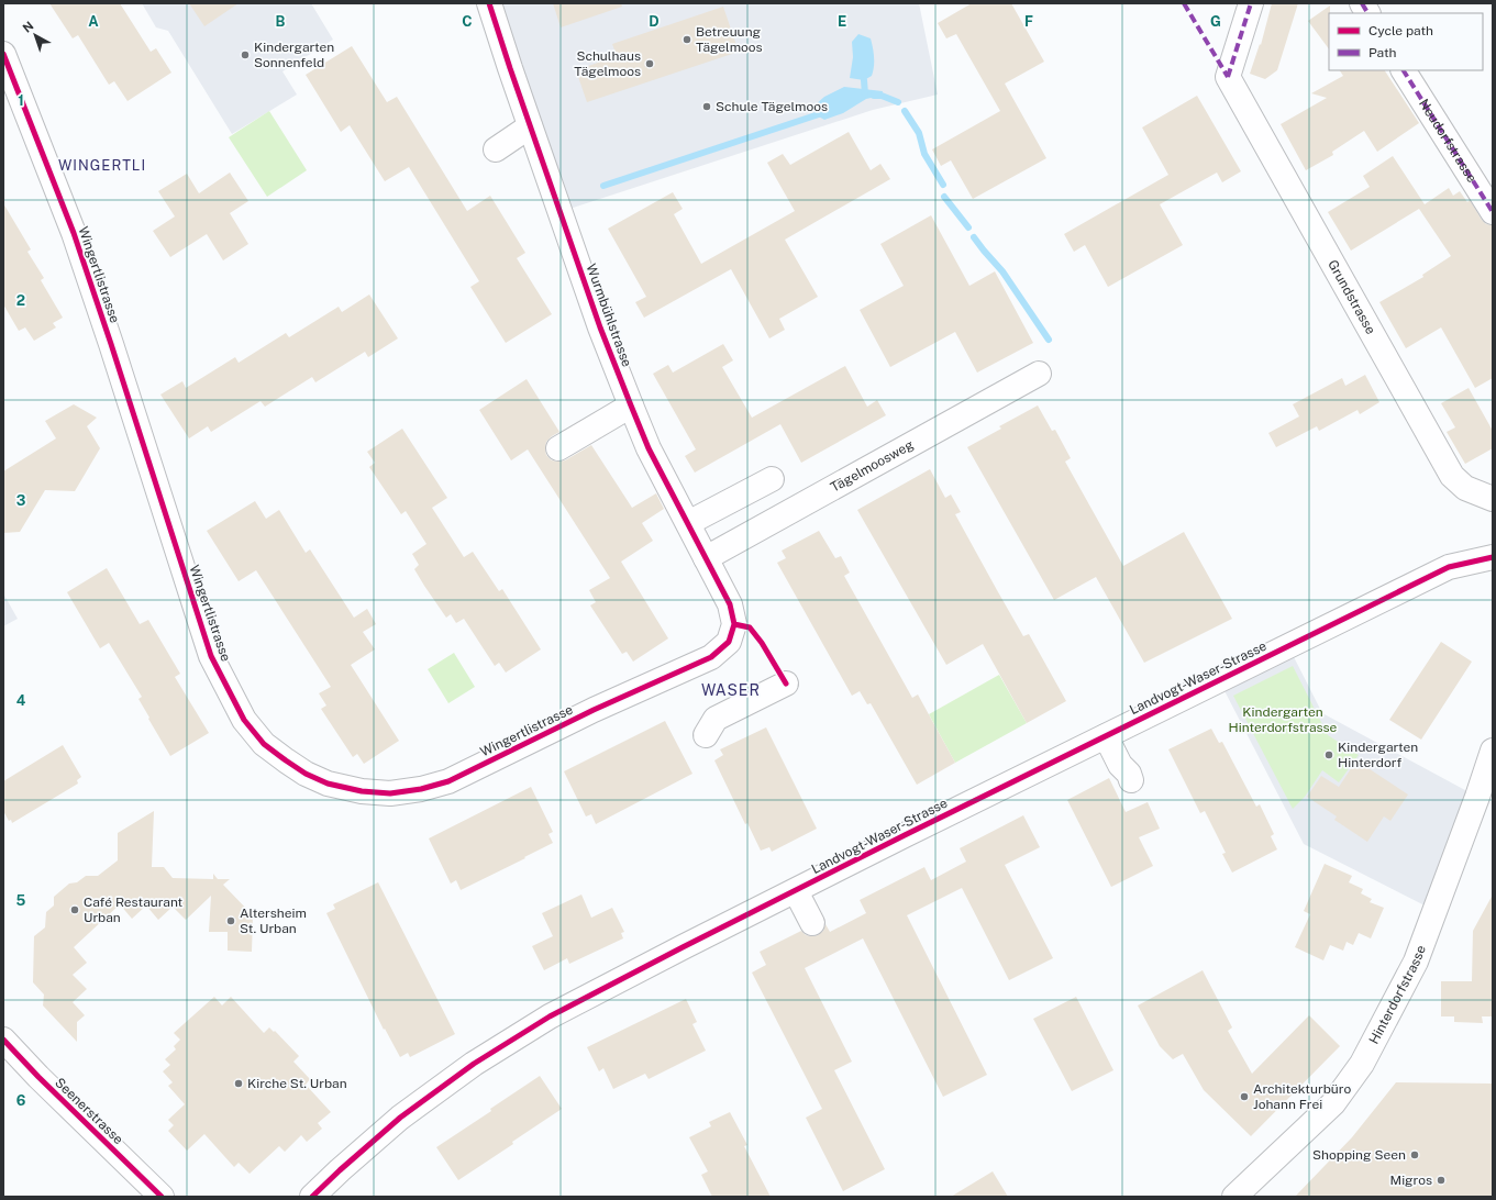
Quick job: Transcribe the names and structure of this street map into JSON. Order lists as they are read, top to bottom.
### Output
{
  "streets": {
    "street": [
      "Neudorfstrasse",
      "Wingertlistrasse",
      "Grundstrasse",
      "Wurmbühlstrasse",
      "Tägelmoosweg",
      "Landvogt-Waser-Strasse",
      "Hinterdorfstrasse",
      "Seenerstrasse"
    ]
  },
  "crossings": [
    ["Wingertlistrasse", "Wurmbühlstrasse"],
    ["Wurmbühlstrasse", "Tägelmoosweg"]
  ],
  "districts": ["WINGERTLI", "WASER"],
  "parks": ["Kindergarten Hinterdorfstrasse"],
  "places": [
    "Betreuung Tägelmoos",
    "Kindergarten Sonnenfeld",
    "Schulhaus Tägelmoos",
    "Schule Tägelmoos",
    "Kindergarten Hinterdorf",
    "Café Restaurant Urban",
    "Altersheim St. Urban",
    "Kirche St. Urban",
    "Architekturbüro Johann Frei",
    "Shopping Seen",
    "Migros"
  ],
  "legend": ["Cycle path", "Path"],
  "north": "top left",
  "grid": {
    "columns": [
      "A",
      "B",
      "C",
      "D",
      "E",
      "F",
      "G"
    ],
    "rows": [
      "1",
      "2",
      "3",
      "4",
      "5",
      "6"
    ]
  }
}
